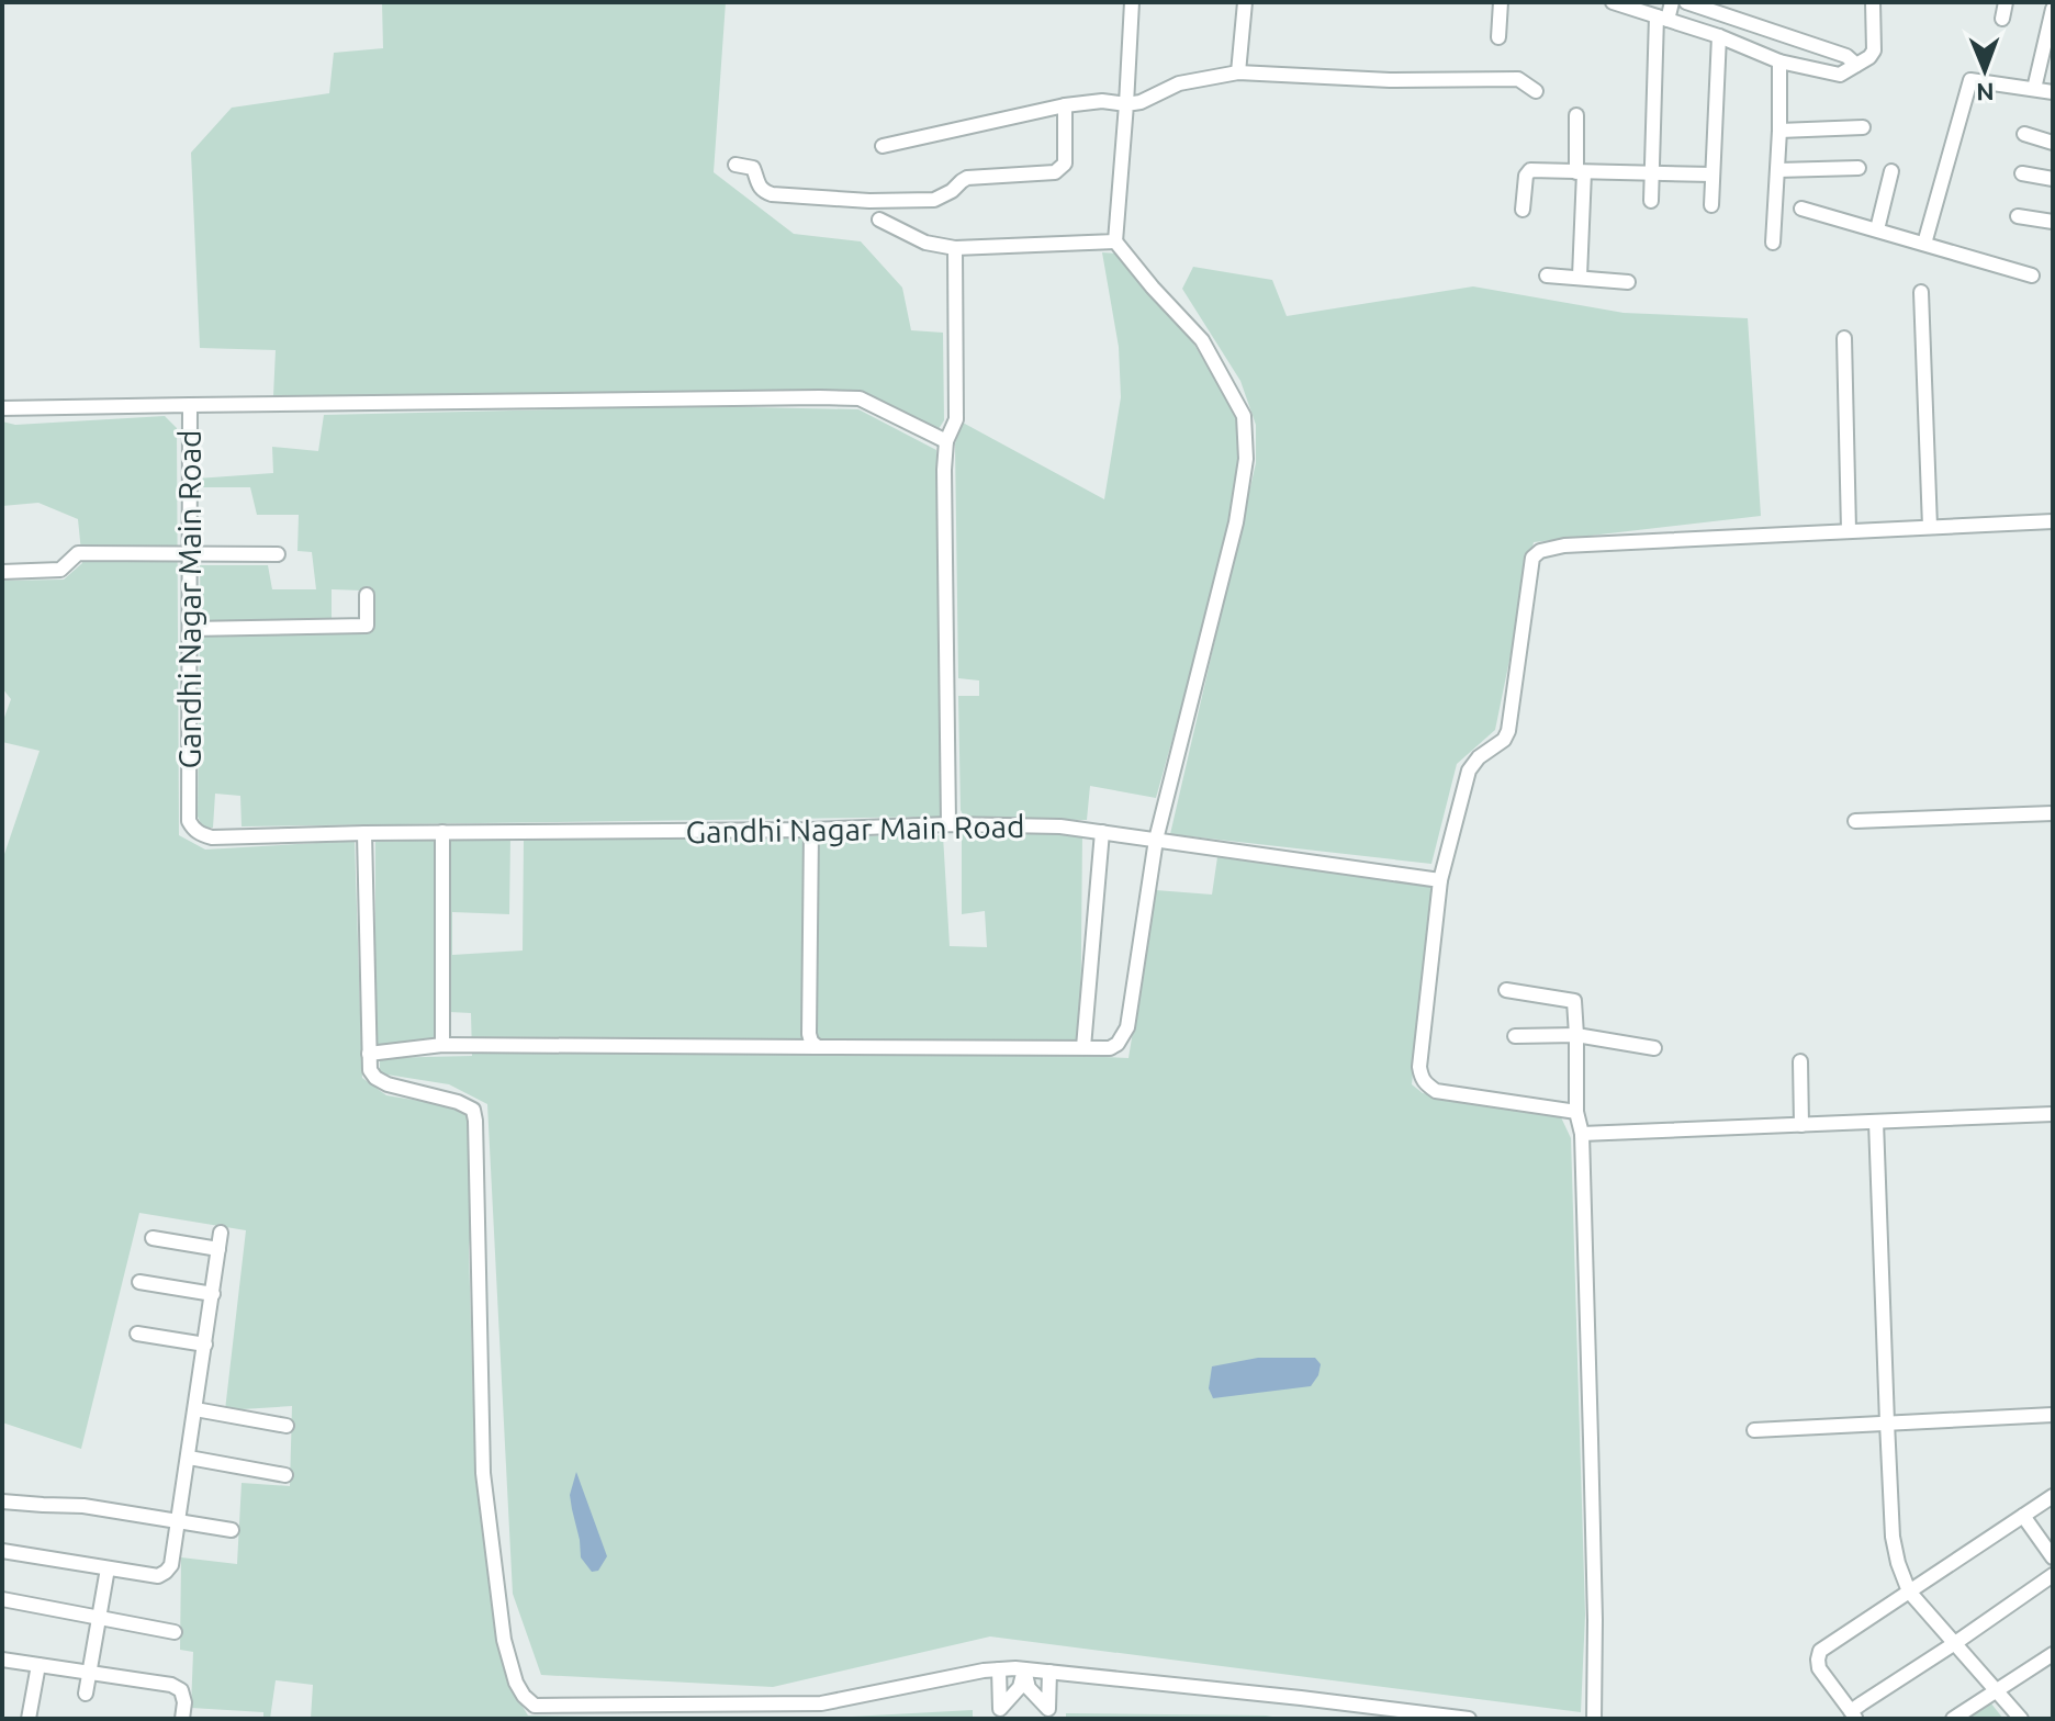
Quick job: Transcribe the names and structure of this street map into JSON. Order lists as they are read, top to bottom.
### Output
{
  "streets": {
    "street": ["Gandhi Nagar Main Road"]
  },
  "north": "bottom"
}
